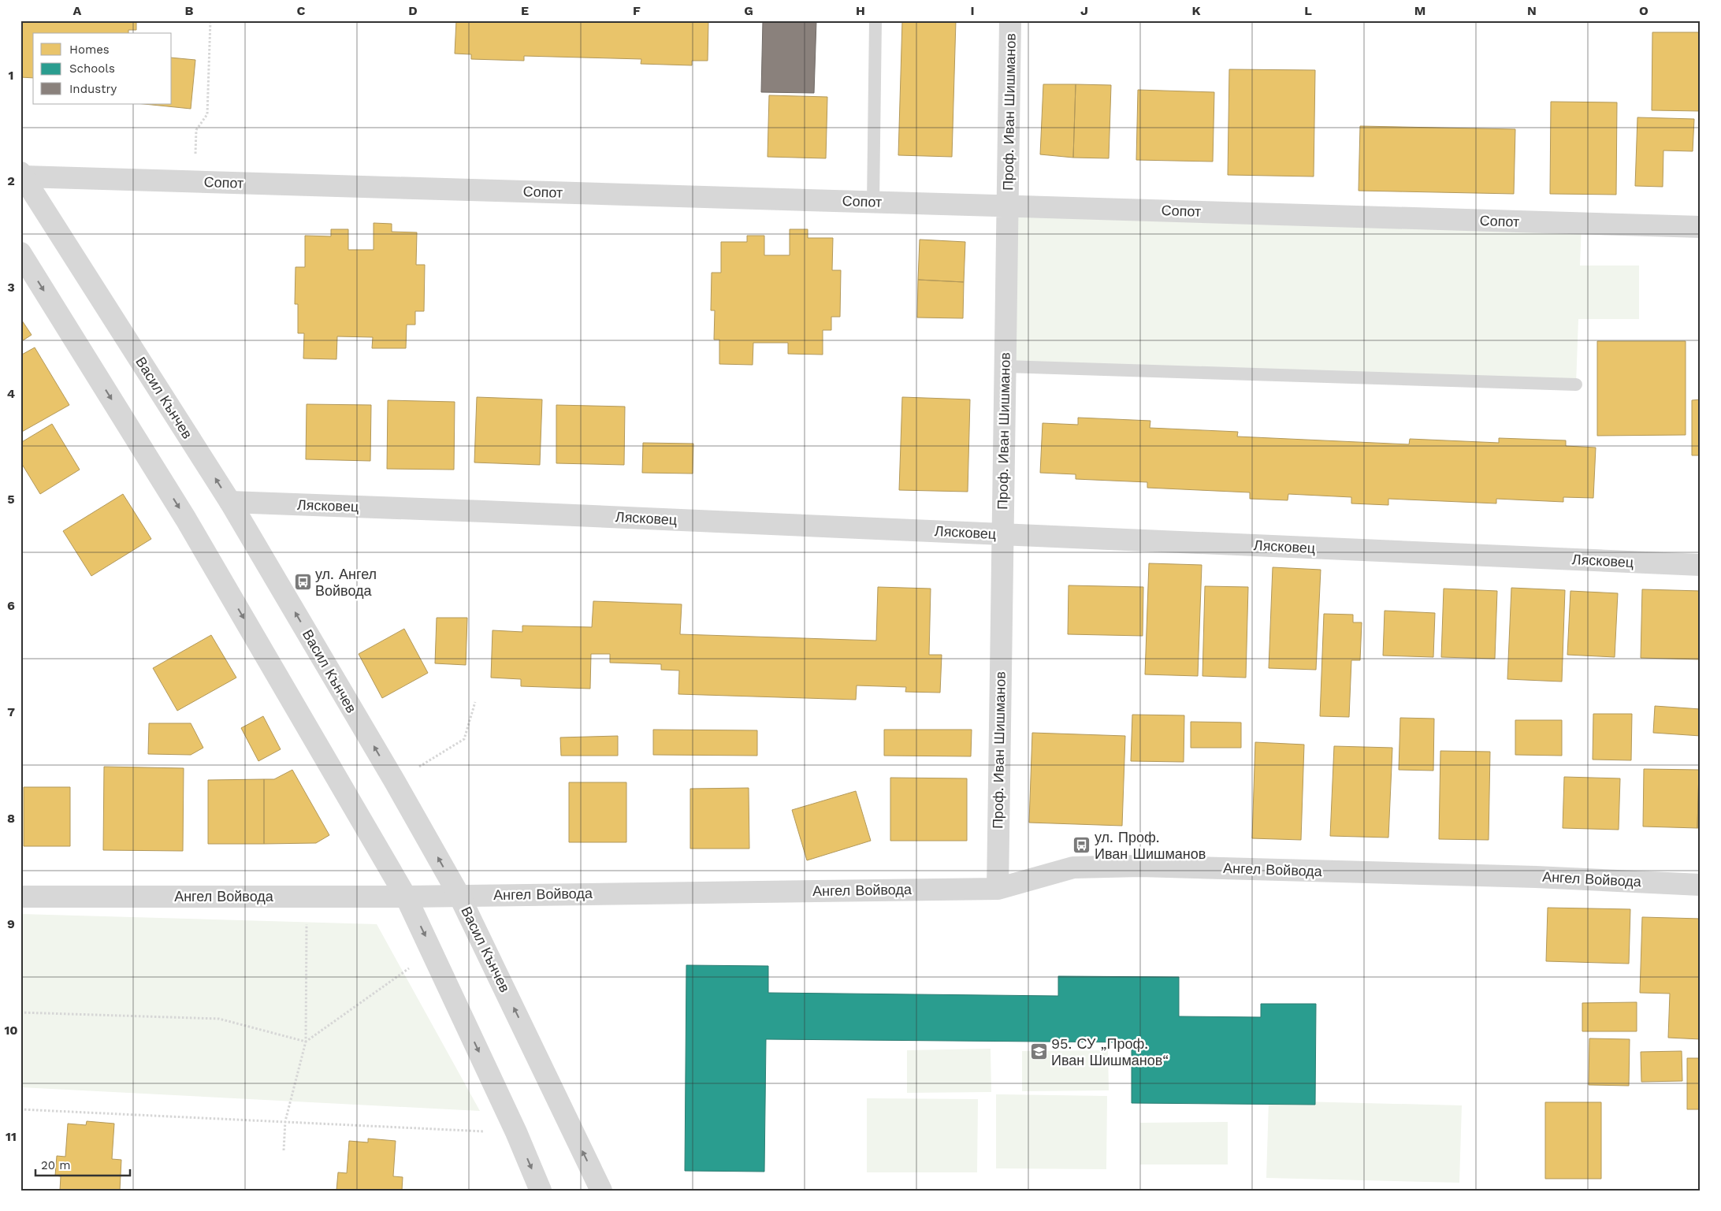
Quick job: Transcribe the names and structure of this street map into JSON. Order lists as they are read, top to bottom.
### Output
{
  "streets": {
    "street": [
      "Проф. Иван Шишманов",
      "Сопот",
      "Васил Кънчев",
      "Лясковец",
      "Ангел Войвода"
    ]
  },
  "crossings": [
    ["Проф. Иван Шишманов", "Сопот"],
    ["Проф. Иван Шишманов", "Лясковец"],
    ["Проф. Иван Шишманов", "Ангел Войвода"],
    ["Сопот", "Васил Кънчев"],
    ["Васил Кънчев", "Лясковец"],
    ["Васил Кънчев", "Ангел Войвода"]
  ],
  "places": {
    "bus stop": ["ул. Ангел Войвода", "ул. Проф. Иван Шишманов"],
    "school or university": ["95. СУ „Проф. Иван Шишманов“"]
  },
  "legend": ["Homes", "Schools", "Industry"],
  "scale_bar": "20 m",
  "grid": {
    "columns": [
      "A",
      "B",
      "C",
      "D",
      "E",
      "F",
      "G",
      "H",
      "I",
      "J",
      "K",
      "L",
      "M",
      "N",
      "O"
    ],
    "rows": [
      "1",
      "2",
      "3",
      "4",
      "5",
      "6",
      "7",
      "8",
      "9",
      "10",
      "11"
    ]
  }
}
